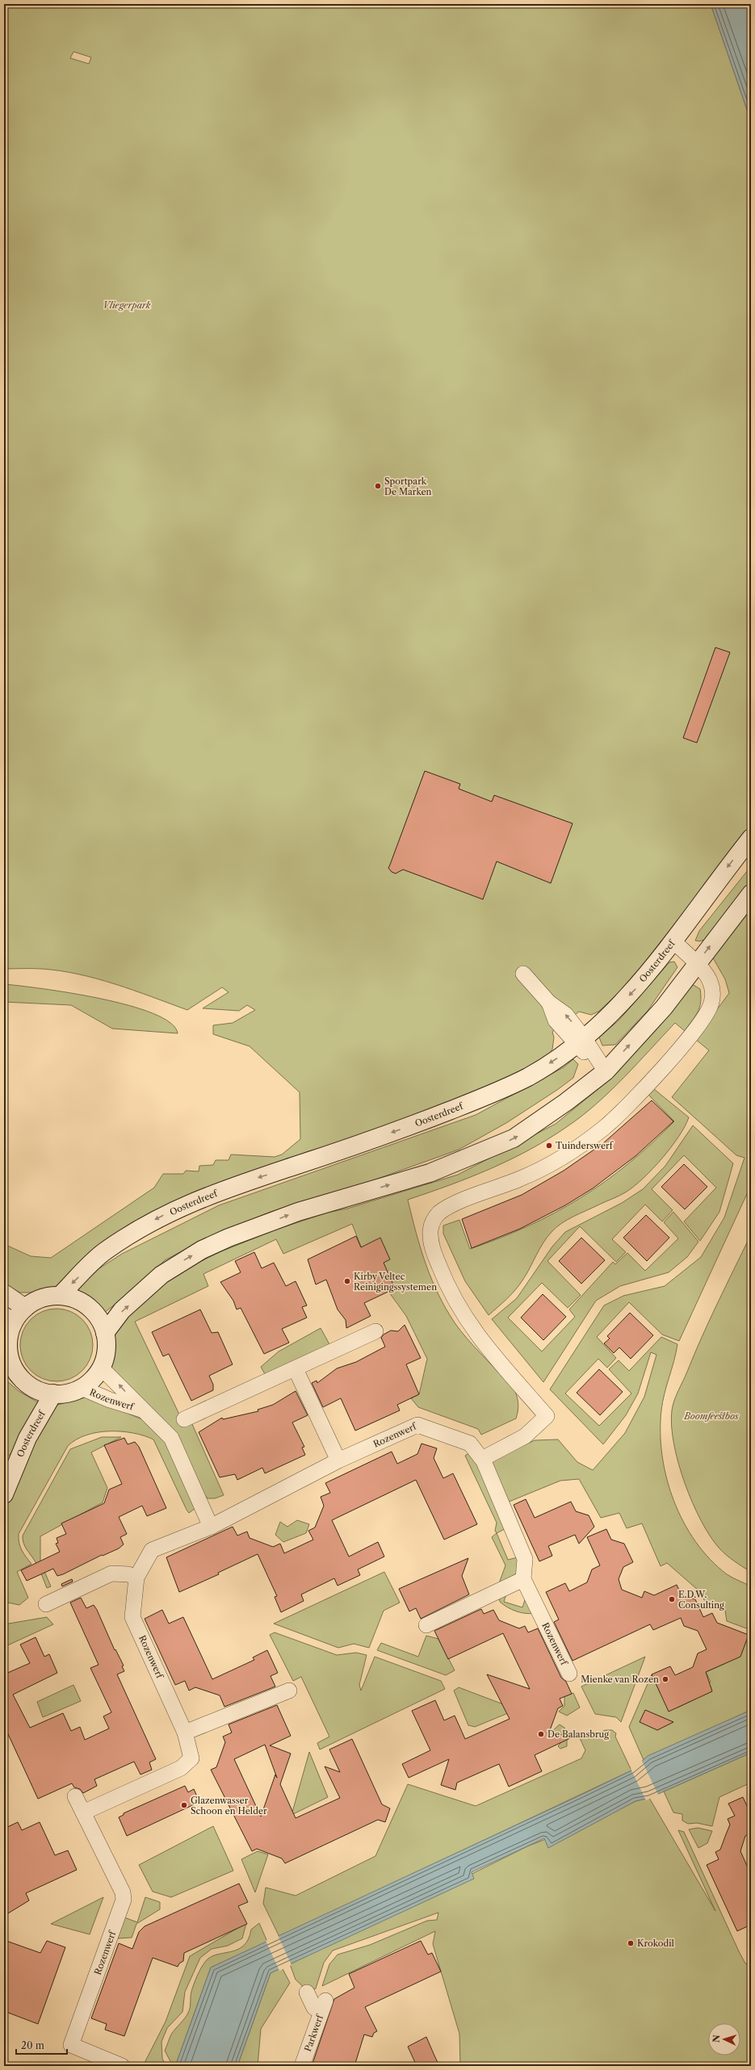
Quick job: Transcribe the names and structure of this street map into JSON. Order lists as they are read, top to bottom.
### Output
{
  "streets": {
    "main road": ["Oosterdreef"],
    "street": ["Rozenwerf", "Parkwerf"]
  },
  "crossings": [
    ["Oosterdreef", "Rozenwerf"]
  ],
  "parks": ["Vliegerpark", "Boomfeestbos"],
  "places": [
    "Sportpark De Marken",
    "Tuinderswerf",
    "Kirby Veltec Reinigingssystemen",
    "E.D.W. Consulting",
    "Mienke van Rozen",
    "De Balansbrug",
    "Glazenwasser Schoon en Helder",
    "Krokodil"
  ],
  "scale_bar": "20 m",
  "north": "left"
}
